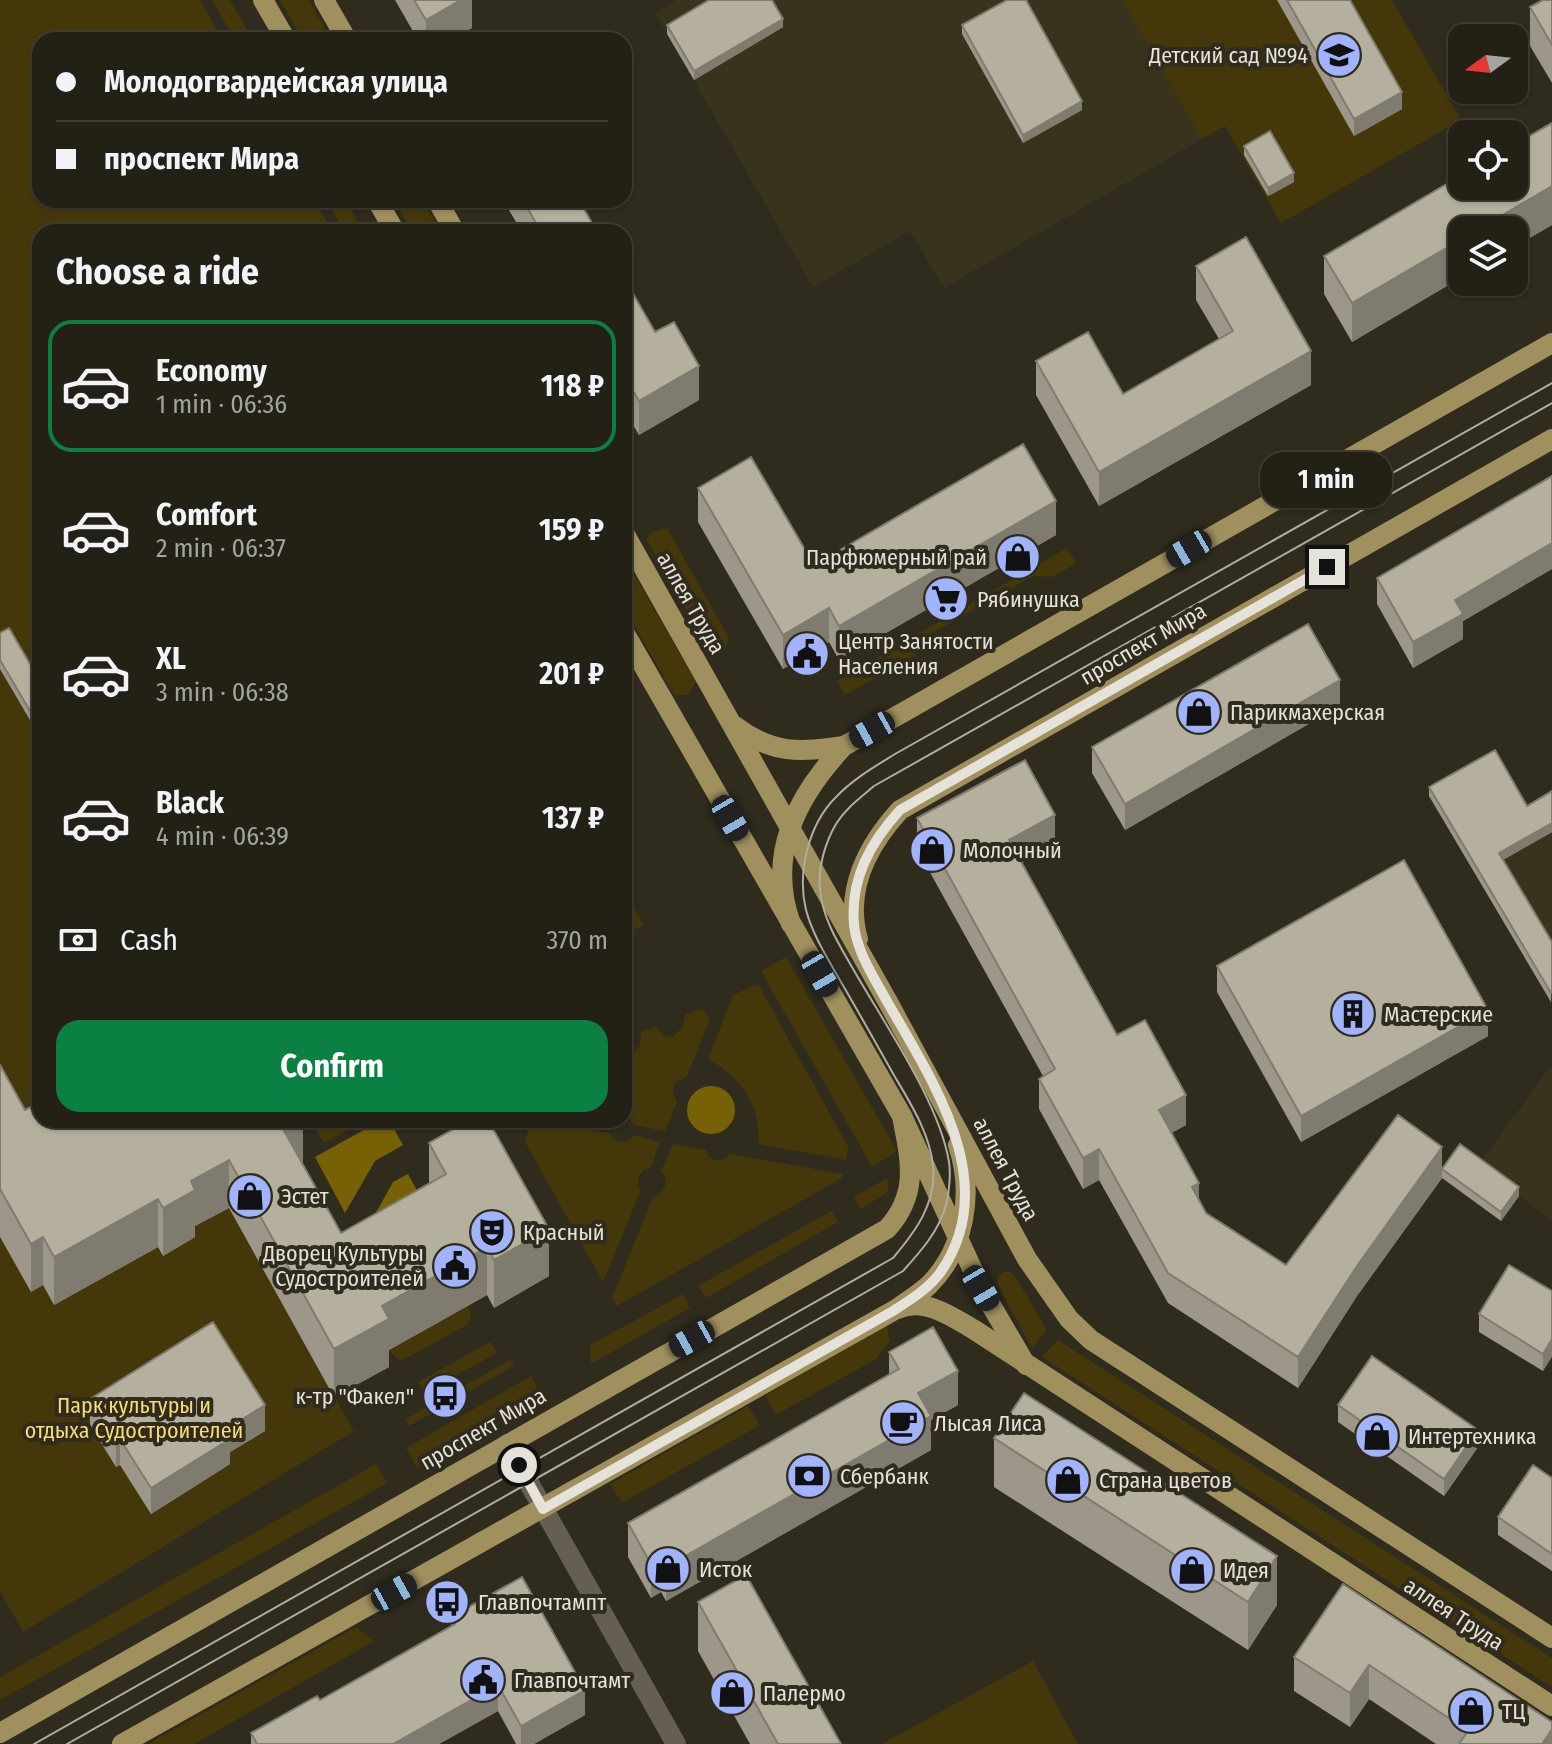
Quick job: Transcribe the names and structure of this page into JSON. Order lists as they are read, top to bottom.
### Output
{
  "streets": {
    "main road": ["аллея Труда", "проспект Мира"]
  },
  "crossings": [
    ["аллея Труда", "проспект Мира"]
  ],
  "parks": ["Парк культуры и отдыха Судостроителей"],
  "places": {
    "school or university": ["Детский сад №94"],
    "shop": [
      "Парфюмерный рай",
      "Парикмахерская",
      "Молочный",
      "Эстет",
      "Интертехника",
      "Страна цветов",
      "Исток",
      "Идея",
      "Палермо",
      "ТЦ"
    ],
    "supermarket": ["Рябинушка"],
    "public building": ["Центр Занятости Населения", "Дворец Культуры Судостроителей", "Главпочтамт"],
    "building": ["Мастерские"],
    "theatre": ["Красный"],
    "bus stop": ["к-тр \"Факел\"", "Главпочтампт"],
    "cafe": ["Лысая Лиса"],
    "bank": ["Сбербанк"]
  },
  "north": "left",
  "page": {
    "banner": ["Молодогвардейская улица", "проспект Мира"],
    "heading": "Choose a ride",
    "list": [
      {
        "name": "Economy",
        "note": "1 min · 06:36",
        "value": "118 ₽"
      },
      {
        "name": "Comfort",
        "note": "2 min · 06:37",
        "value": "159 ₽"
      },
      {
        "name": "XL",
        "note": "3 min · 06:38",
        "value": "201 ₽"
      },
      {
        "name": "Black",
        "note": "4 min · 06:39",
        "value": "137 ₽"
      }
    ],
    "bubble": "1 min",
    "pay": ["Cash", "370 m"],
    "buttons": "Confirm"
  }
}
